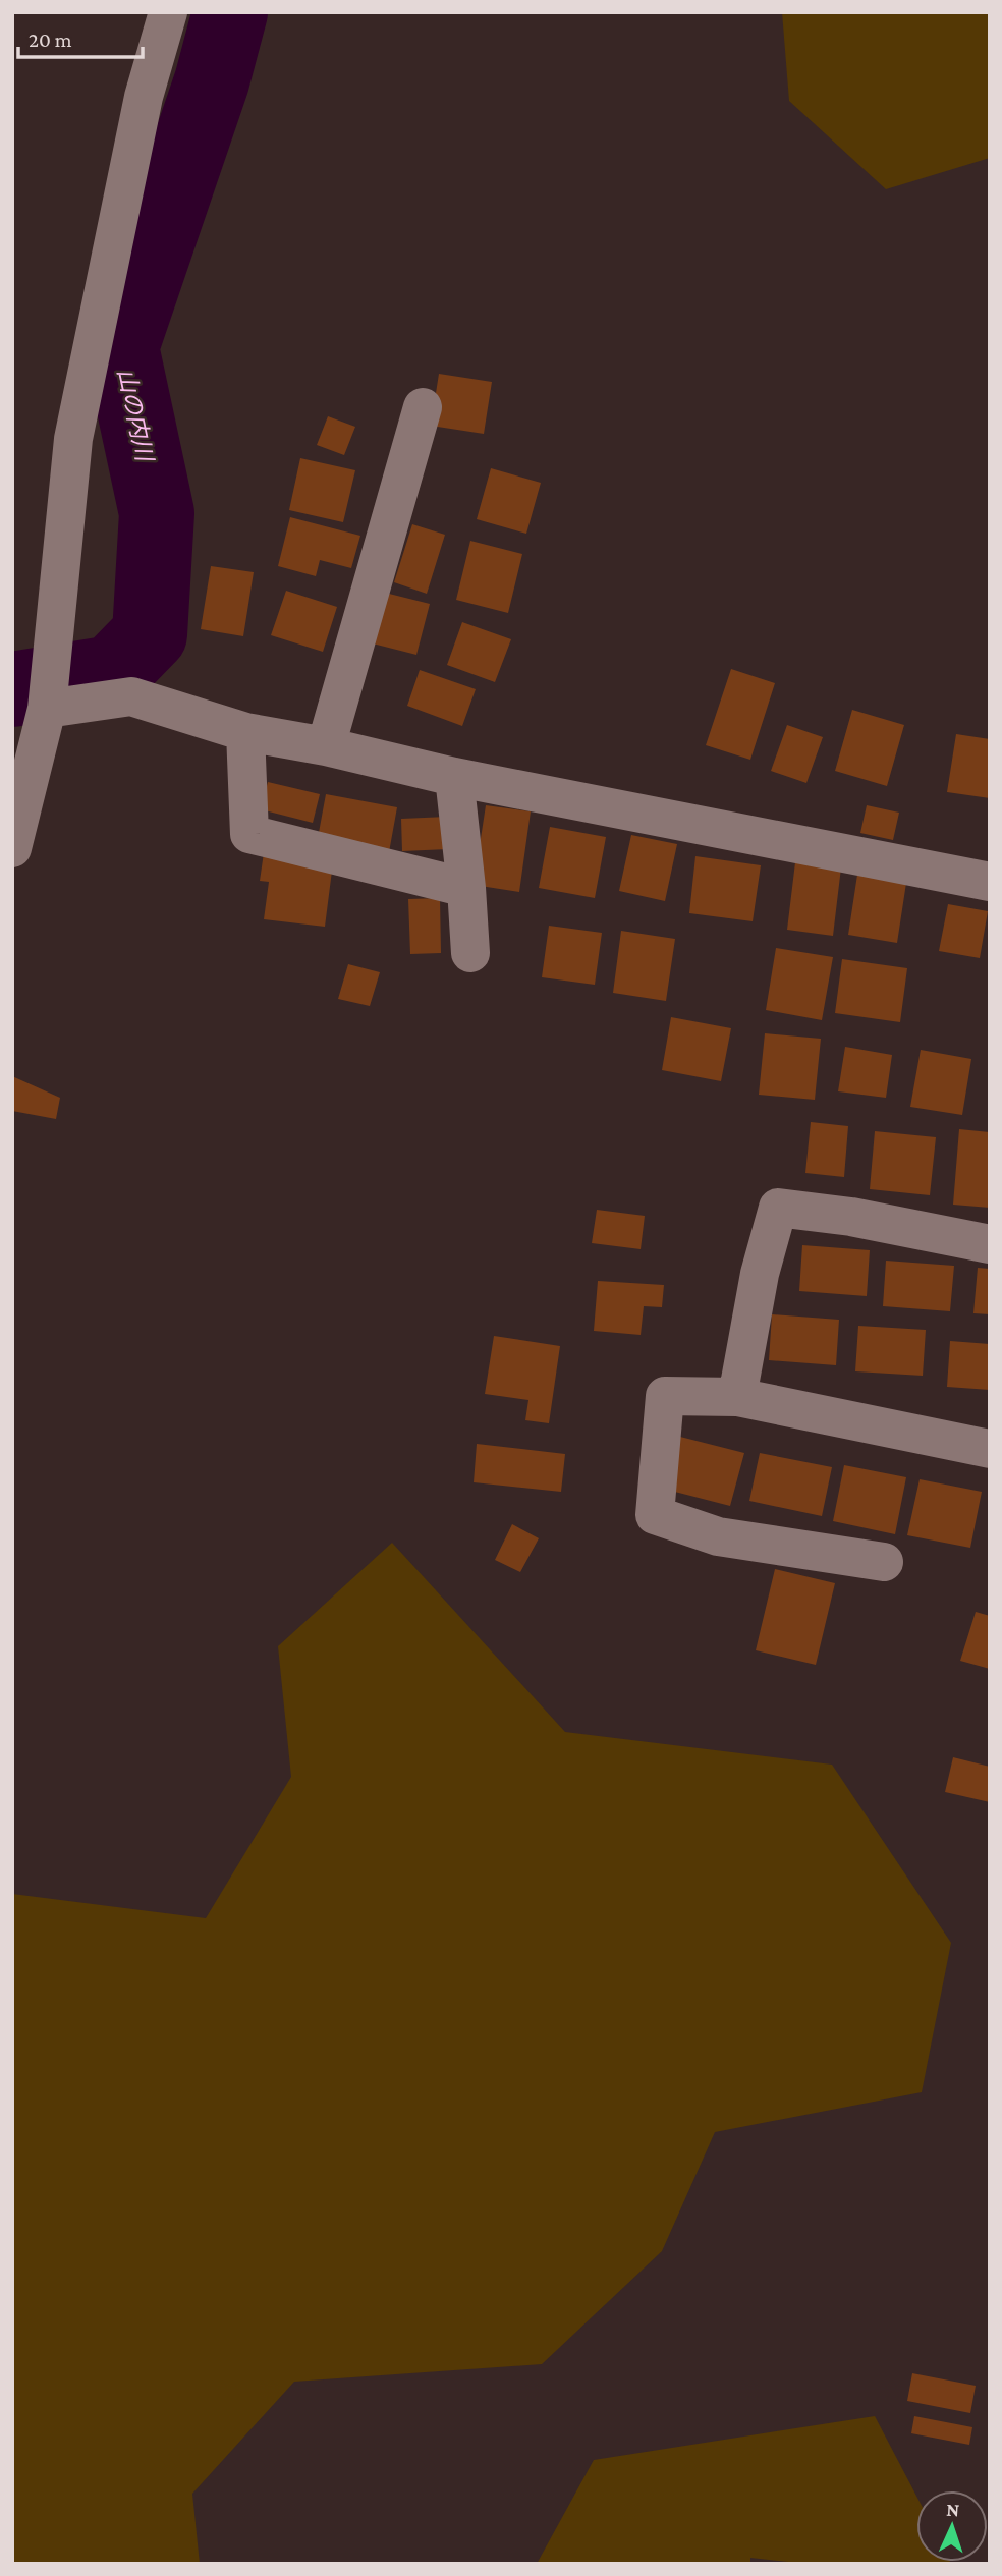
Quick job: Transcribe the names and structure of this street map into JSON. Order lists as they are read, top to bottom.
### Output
{
  "water": ["山の内川"],
  "scale_bar": "20 m",
  "north": "top"
}
